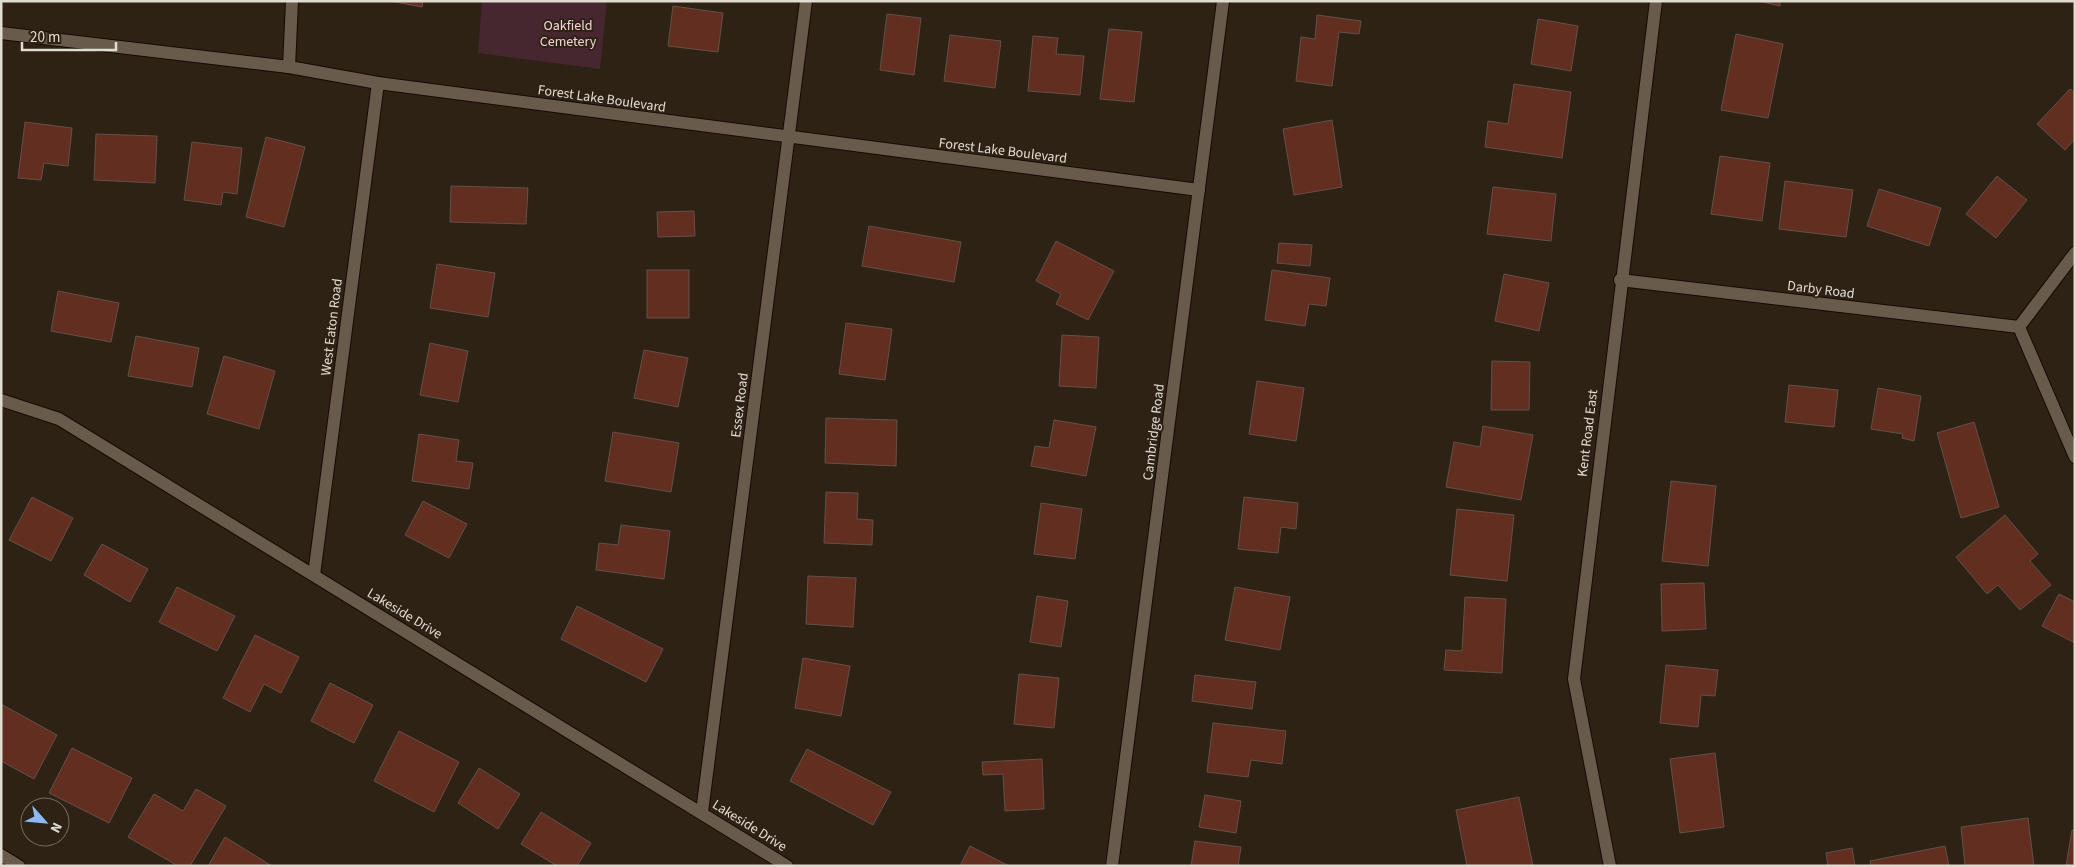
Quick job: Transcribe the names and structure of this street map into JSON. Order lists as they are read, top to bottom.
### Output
{
  "streets": {
    "street": [
      "Forest Lake Boulevard",
      "Darby Road",
      "West Eaton Road",
      "Essex Road",
      "Cambridge Road",
      "Kent Road East",
      "Lakeside Drive"
    ]
  },
  "crossings": [
    ["Forest Lake Boulevard", "West Eaton Road"],
    ["Forest Lake Boulevard", "Essex Road"],
    ["Forest Lake Boulevard", "Cambridge Road"],
    ["Darby Road", "Kent Road East"],
    ["West Eaton Road", "Lakeside Drive"],
    ["Essex Road", "Lakeside Drive"]
  ],
  "parks": ["Oakfield Cemetery"],
  "scale_bar": "20 m",
  "north": "bottom right"
}
